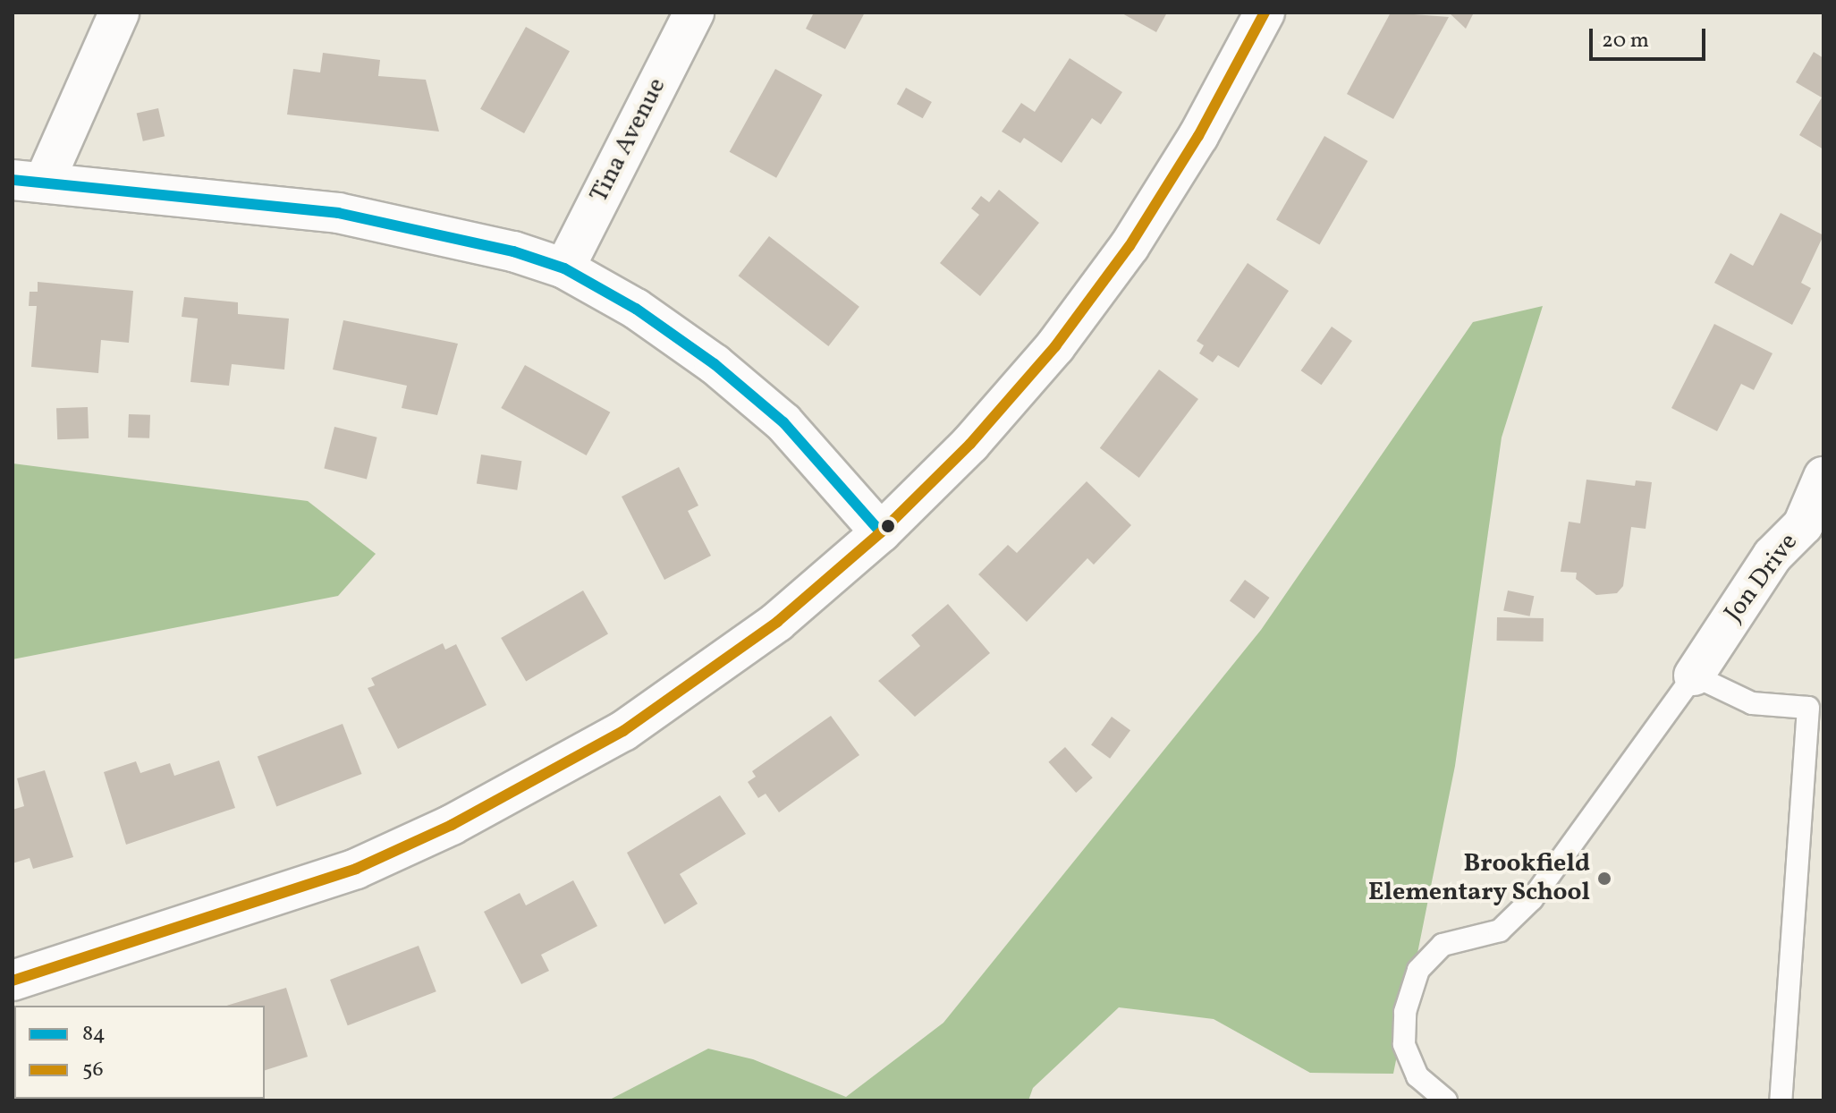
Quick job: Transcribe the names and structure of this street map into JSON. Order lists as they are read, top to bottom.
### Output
{
  "streets": {
    "street": ["Tina Avenue", "Jon Drive"]
  },
  "places": ["Brookfield Elementary School"],
  "lines": ["transit line 56", "transit line 84"],
  "legend": ["84", "56"],
  "scale_bar": "20 m"
}
